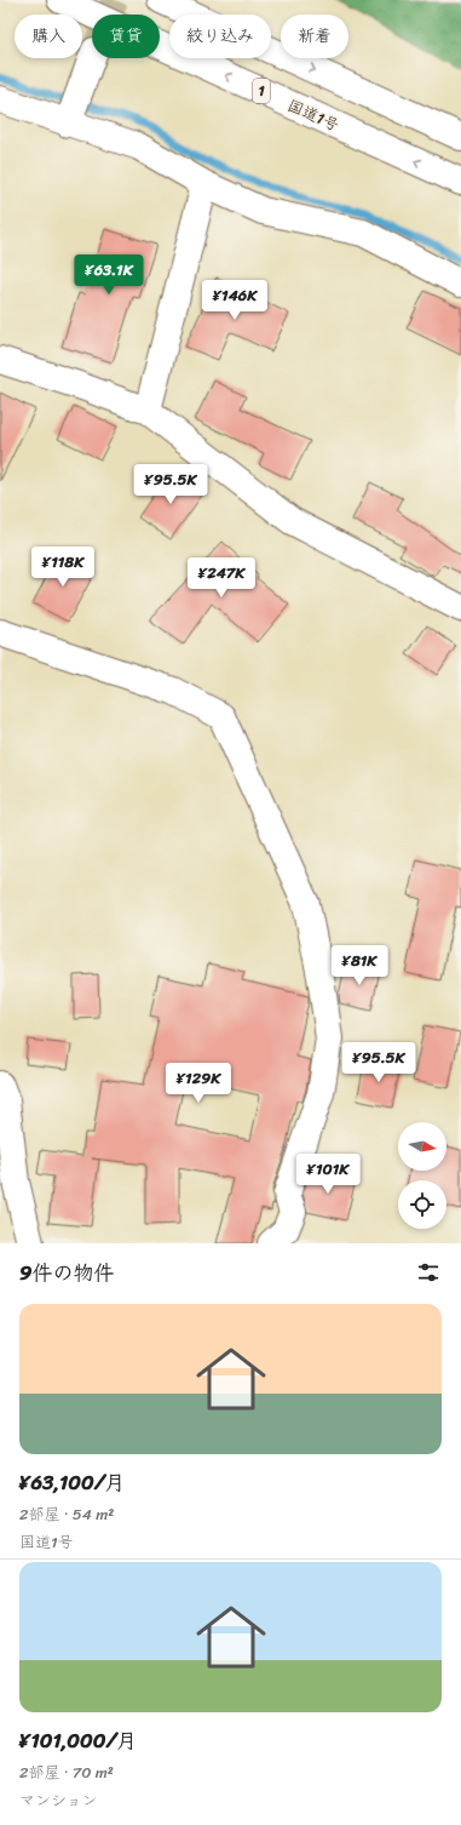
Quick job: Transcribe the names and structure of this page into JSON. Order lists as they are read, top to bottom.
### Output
{
  "streets": {
    "main road": ["1", "国道1号"]
  },
  "north": "right",
  "page": {
    "chip": [
      "購入",
      "賃貸",
      "絞り込み",
      "新着"
    ],
    "price": [
      "¥63.1K",
      "¥146K",
      "¥95.5K",
      "¥118K",
      "¥247K",
      "¥81K",
      "¥95.5K",
      "¥129K",
      "¥101K"
    ],
    "heading": "9件の物件",
    "list": [
      {
        "name": "¥63,100/月",
        "note": "2部屋 · 54 m² · 国道1号"
      },
      {
        "name": "¥101,000/月",
        "note": "2部屋 · 70 m² · マンション"
      }
    ]
  }
}
